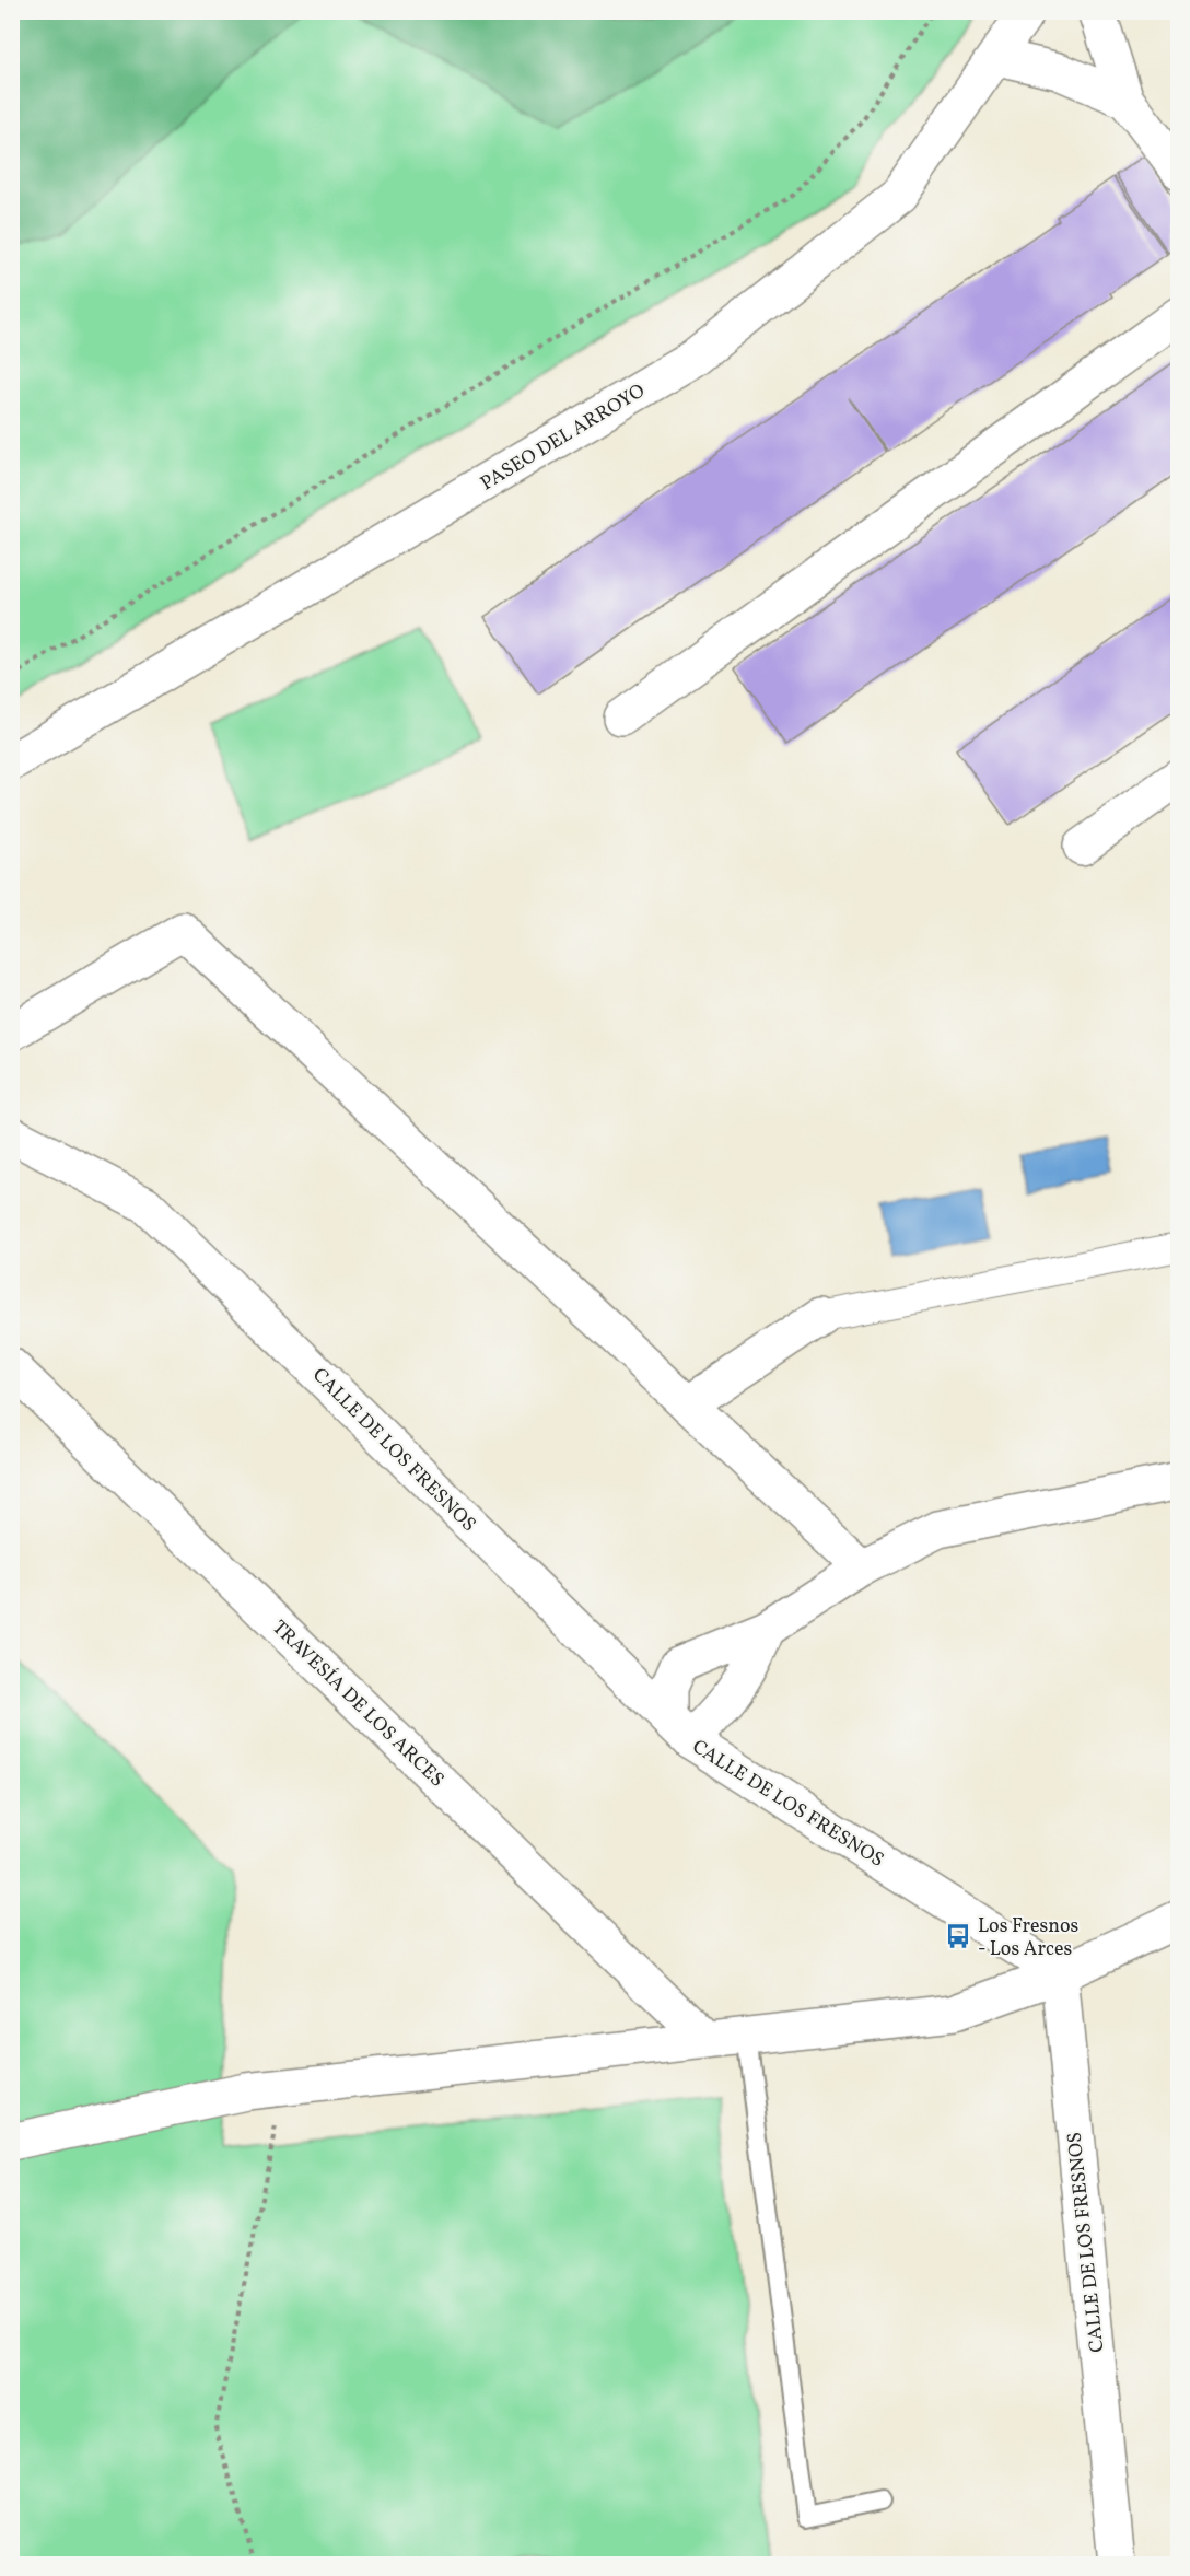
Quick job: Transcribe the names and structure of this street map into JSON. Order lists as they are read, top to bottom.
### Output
{
  "streets": {
    "street": ["PASEO DEL ARROYO", "CALLE DE LOS FRESNOS", "TRAVESÍA DE LOS ARCES"]
  },
  "places": {
    "bus stop": ["Los Fresnos - Los Arces"]
  }
}
